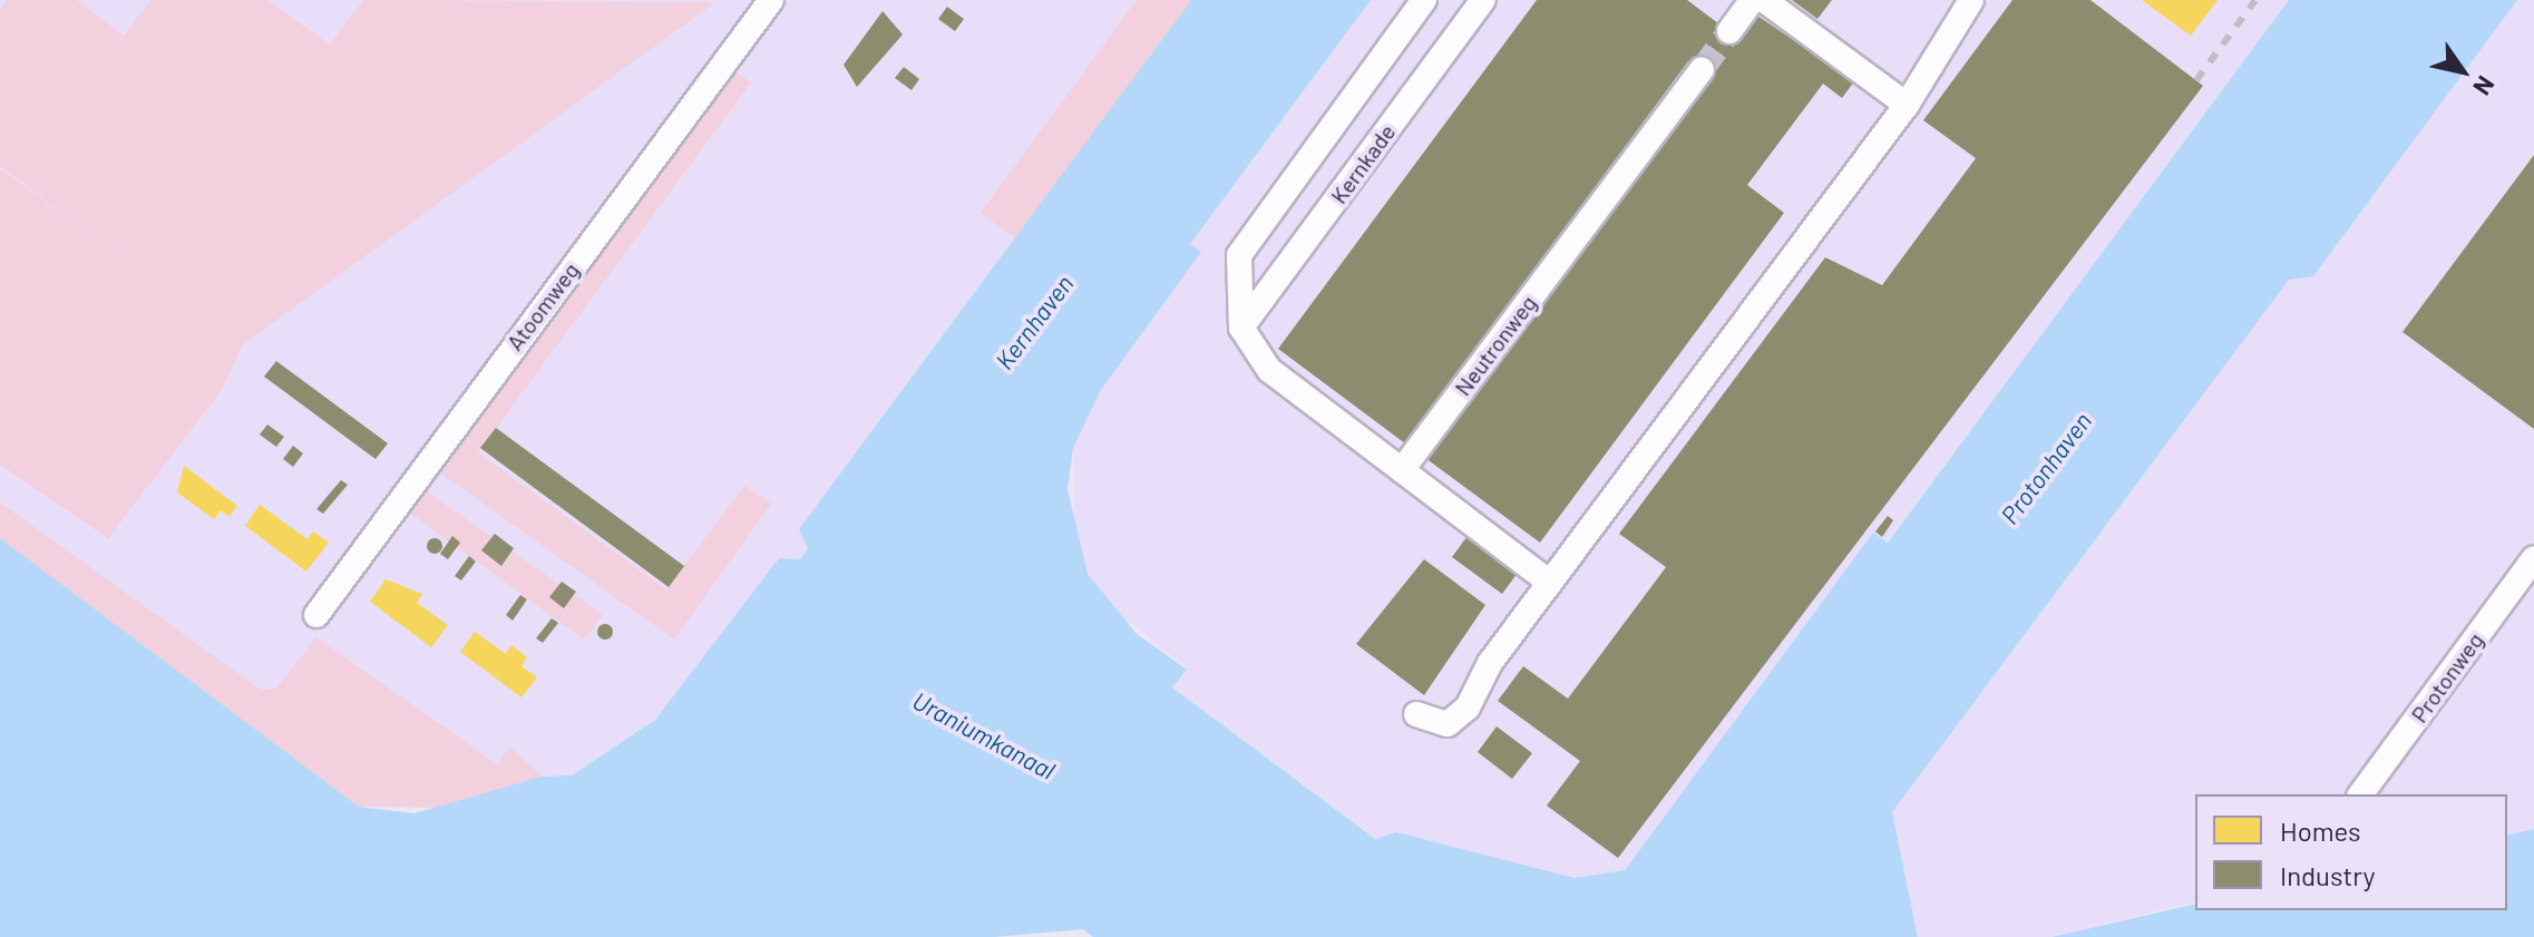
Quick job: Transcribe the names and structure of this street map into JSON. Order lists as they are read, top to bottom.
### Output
{
  "streets": {
    "street": [
      "Kernkade",
      "Atoomweg",
      "Neutronweg",
      "Protonweg"
    ]
  },
  "water": ["Kernhaven", "Protonhaven", "Uraniumkanaal"],
  "legend": ["Homes", "Industry"],
  "north": "bottom right"
}
